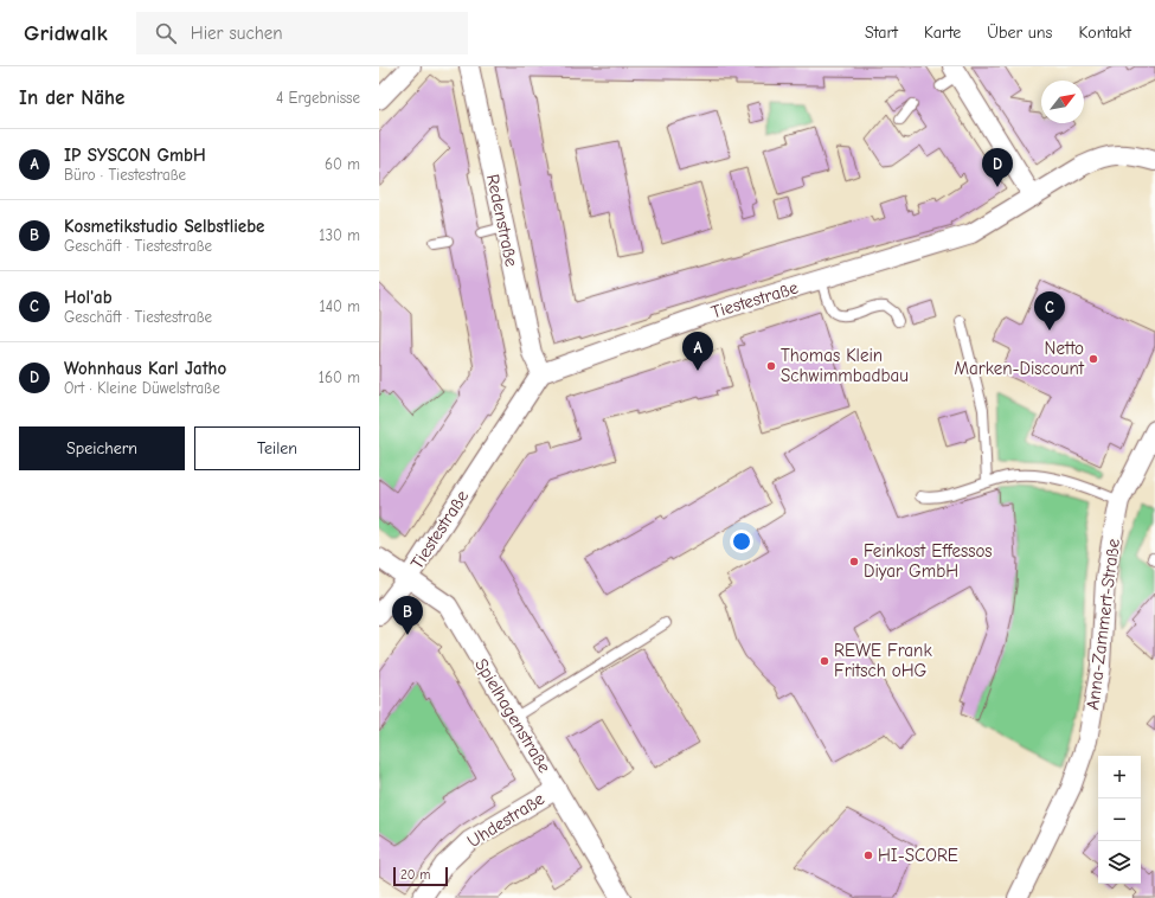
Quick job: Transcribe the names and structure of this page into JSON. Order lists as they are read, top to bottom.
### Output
{
  "streets": {
    "street": [
      "Redenstraße",
      "Tiestestraße",
      "Anna-Zammert-Straße",
      "Spielhagenstraße",
      "Uhdestraße"
    ]
  },
  "crossings": [
    ["Redenstraße", "Tiestestraße"],
    ["Tiestestraße", "Spielhagenstraße"],
    ["Spielhagenstraße", "Uhdestraße"]
  ],
  "places": [
    "Netto Marken-Discount",
    "Thomas Klein Schwimmbadbau",
    "Feinkost Effessos Diyar GmbH",
    "REWE Frank Fritsch oHG",
    "HI-SCORE"
  ],
  "scale_bar": "20 m",
  "north": "top right",
  "page": {
    "header": "Gridwalk",
    "search": "Hier suchen",
    "nav": [
      "Start",
      "Karte",
      "Über uns",
      "Kontakt"
    ],
    "heading": ["In der Nähe", "4 Ergebnisse"],
    "list": [
      {
        "mark": "A",
        "name": "IP SYSCON GmbH",
        "note": "Büro · Tiestestraße",
        "value": "60 m"
      },
      {
        "mark": "B",
        "name": "Kosmetikstudio Selbstliebe",
        "note": "Geschäft · Tiestestraße",
        "value": "130 m"
      },
      {
        "mark": "C",
        "name": "Hol'ab",
        "note": "Geschäft · Tiestestraße",
        "value": "140 m"
      },
      {
        "mark": "D",
        "name": "Wohnhaus Karl Jatho",
        "note": "Ort · Kleine Düwelstraße",
        "value": "160 m"
      }
    ],
    "pins": [
      "D",
      "C",
      "A",
      "B"
    ],
    "buttons": ["Speichern", "Teilen"],
    "map_buttons": ["+", "−"],
    "scale": "20 m"
  }
}
